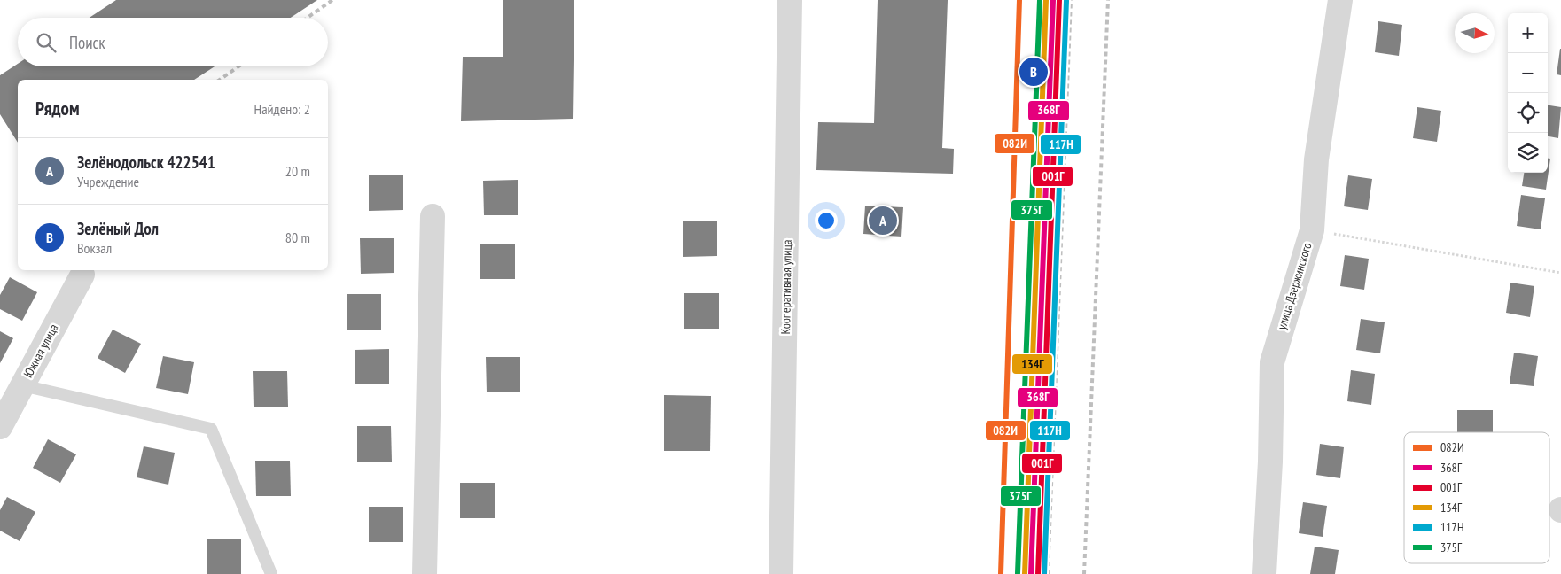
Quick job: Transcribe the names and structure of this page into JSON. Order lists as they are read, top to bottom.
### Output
{
  "streets": {
    "street": ["улица Дзержинского", "Кооперативная улица", "Южная улица"]
  },
  "lines": [
    "transit line 082И",
    "transit line 368Г",
    "transit line 001Г",
    "transit line 134Г",
    "transit line 375Г",
    "transit line 117Н"
  ],
  "legend": [
    "082И",
    "368Г",
    "001Г",
    "134Г",
    "117Н",
    "375Г"
  ],
  "north": "right",
  "page": {
    "map_buttons": ["+", "−"],
    "search": "Поиск",
    "pins": ["B", "A"],
    "heading": ["Рядом", "Найдено: 2"],
    "list": [
      {
        "mark": "A",
        "name": "Зелёнодольск 422541",
        "note": "Учреждение",
        "value": "20 m"
      },
      {
        "mark": "B",
        "name": "Зелёный Дол",
        "note": "Вокзал",
        "value": "80 m"
      }
    ]
  }
}
